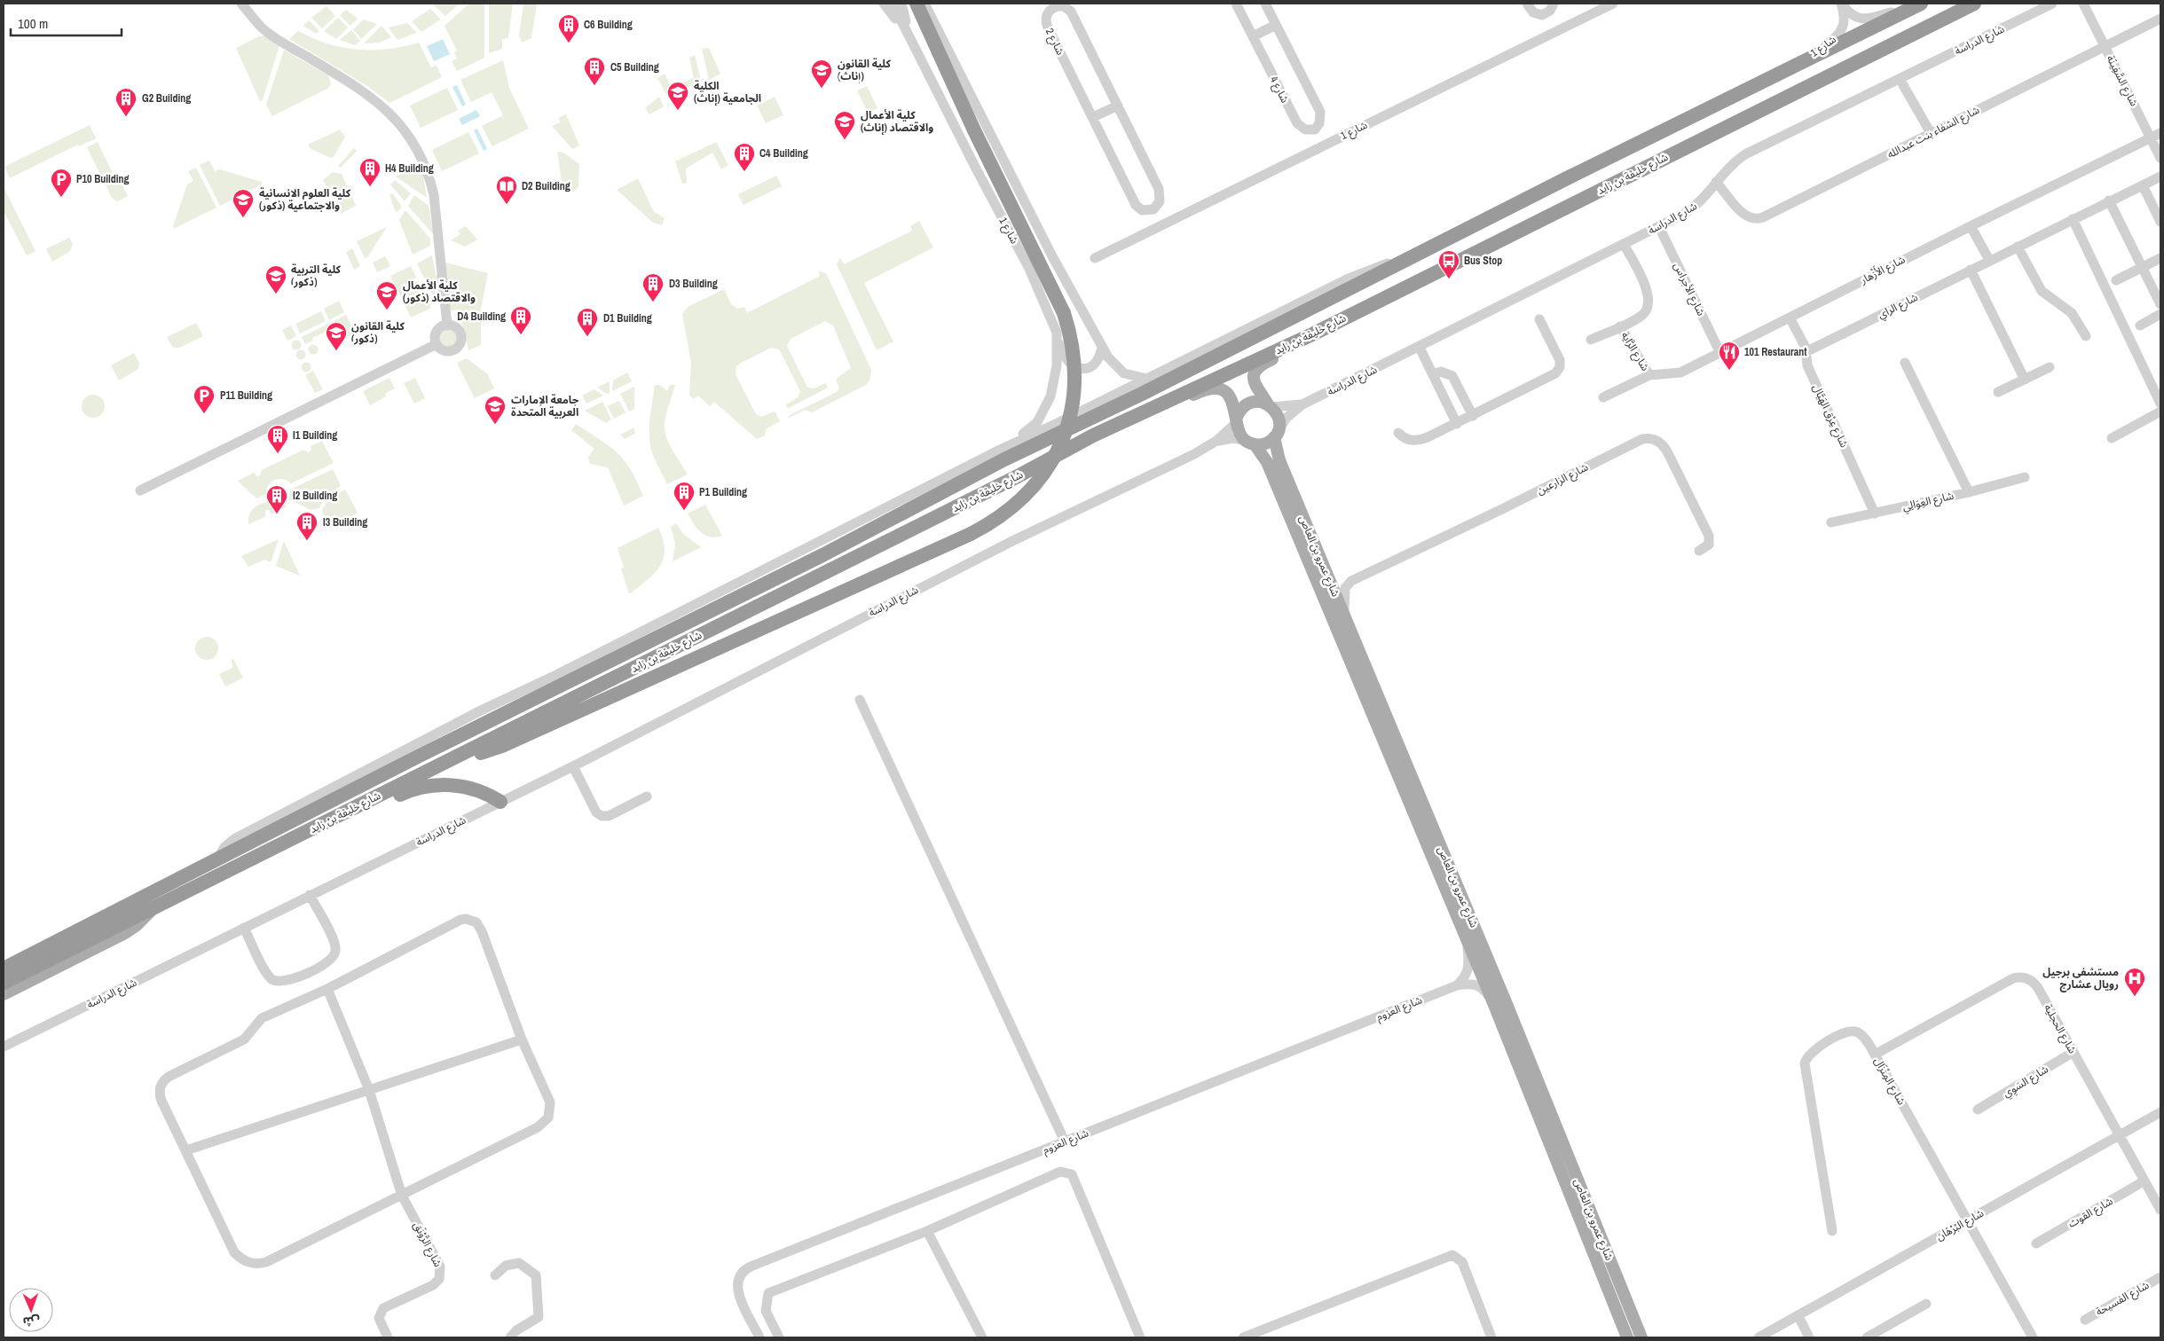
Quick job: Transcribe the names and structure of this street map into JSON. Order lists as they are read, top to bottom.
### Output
{
  "streets": {
    "highway": ["شارع خليفة بن زايد"],
    "main road": ["شارع عمرو بن العاص"],
    "street": [
      "شارع الدراسة",
      "شارع 2",
      "شارع 1",
      "شارع السَّفِينَة",
      "شارع 4",
      "شارع الشفاء بنت عبدالله",
      "شارع الأَزْهار",
      "شارع الأجراس",
      "شارع الراي",
      "شارع الرَّاية",
      "شارع عِرْق الهَيَّال",
      "شارع الزارعين",
      "شارع العِوَالِي",
      "شارع العزوم",
      "شارع الحجلية",
      "شارع المِنْزَال",
      "شارع السَوِي",
      "شارع القوت",
      "شارع البُرْهَان",
      "شارع الرَّوْنَق",
      "شارع الفسيحة"
    ]
  },
  "crossings": [
    ["شارع الدراسة", "شارع الشفاء بنت عبدالله"],
    ["شارع الدراسة", "شارع الأجراس"],
    ["شارع الدراسة", "شارع الرَّاية"],
    ["شارع الدراسة", "شارع عمرو بن العاص"],
    ["شارع 1", "شارع خليفة بن زايد"],
    ["شارع السَّفِينَة", "شارع الشفاء بنت عبدالله"],
    ["شارع السَّفِينَة", "شارع الأَزْهار"],
    ["شارع الأَزْهار", "شارع الأجراس"],
    ["شارع الأَزْهار", "شارع الرَّاية"],
    ["شارع الأَزْهار", "شارع عِرْق الهَيَّال"],
    ["شارع الراي", "شارع عِرْق الهَيَّال"],
    ["شارع عِرْق الهَيَّال", "شارع العِوَالِي"],
    ["شارع عمرو بن العاص", "شارع العزوم"],
    ["شارع الحجلية", "شارع المِنْزَال"],
    ["شارع الحجلية", "شارع السَوِي"],
    ["شارع الحجلية", "شارع القوت"],
    ["شارع الحجلية", "شارع البُرْهَان"],
    ["شارع المِنْزَال", "شارع البُرْهَان"]
  ],
  "places": {
    "building": [
      "C6 Building",
      "C5 Building",
      "G2 Building",
      "C4 Building",
      "H4 Building",
      "D3 Building",
      "D4 Building",
      "D1 Building",
      "I1 Building",
      "P1 Building",
      "I2 Building",
      "I3 Building"
    ],
    "school or university": [
      "كلية القانون (إناث)",
      "الكلية الجامعية (إناث)",
      "كلية الأعمال والاقتصاد (إناث)",
      "كلية العلوم الإنسانية والاجتماعية (ذكور)",
      "كلية التربية (ذكور)",
      "كلية الأعمال والاقتصاد (ذكور)",
      "كلية القانون (ذكور)",
      "جامعة الإمارات العربية المتحدة"
    ],
    "parking": ["P10 Building", "P11 Building"],
    "library": ["D2 Building"],
    "bus stop": ["Bus Stop"],
    "restaurant": ["101 Restaurant"],
    "hospital": ["مستشفى برجيل رويال عشارج"]
  },
  "scale_bar": "100 m",
  "north": "bottom"
}
